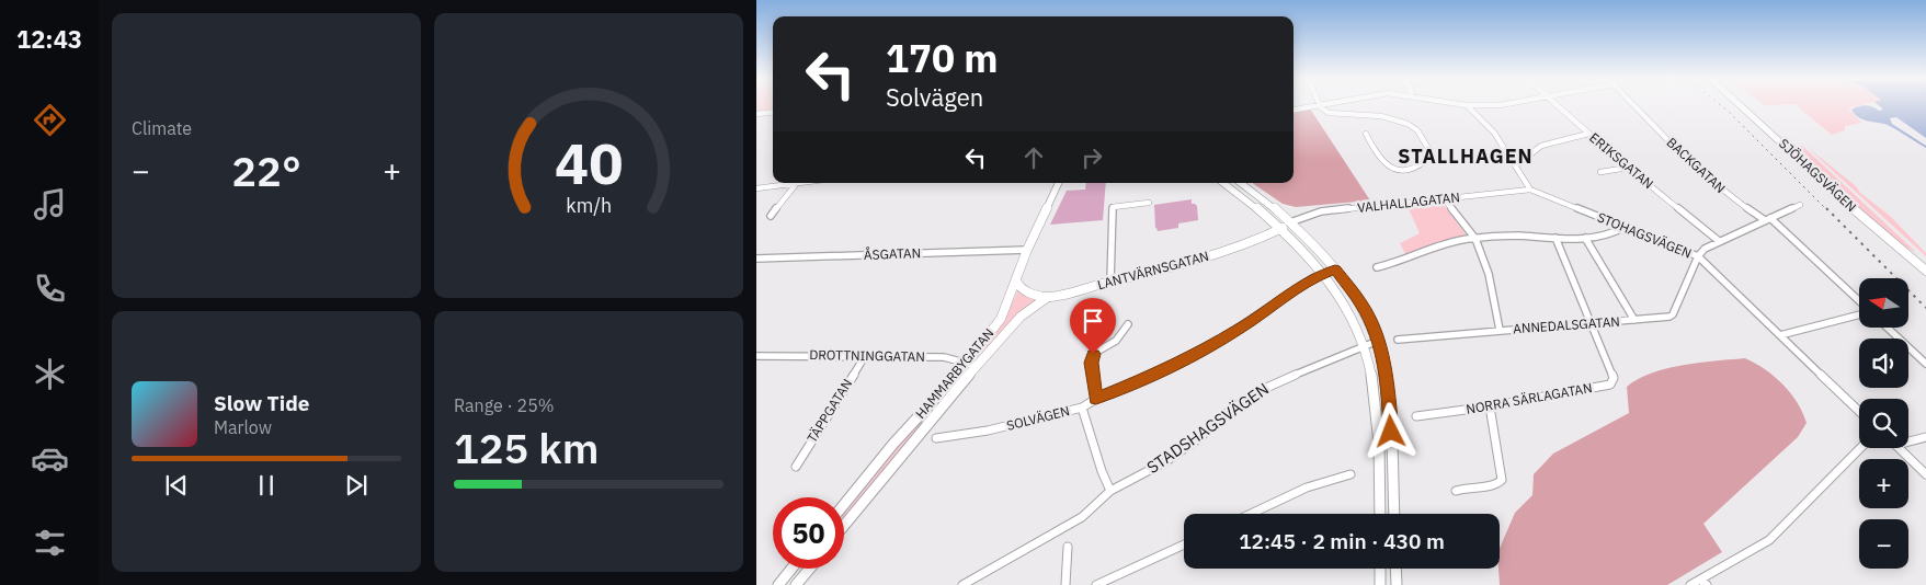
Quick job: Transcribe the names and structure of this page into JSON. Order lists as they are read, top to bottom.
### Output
{
  "streets": {
    "main road": ["SJÖHAGSVÄGEN", "LANTVÄRNSGATAN", "HAMMARBYGATAN"],
    "street": [
      "ERIKSGATAN",
      "BACKGATAN",
      "VALHALLAGATAN",
      "STOHAGSVÄGEN",
      "ÅSGATAN",
      "ANNEDALSGATAN",
      "DROTTNINGGATAN",
      "NORRA SÄRLAGATAN",
      "TÄPPGATAN",
      "SOLVÄGEN",
      "STADSHAGSVÄGEN"
    ]
  },
  "crossings": [
    ["VALHALLAGATAN", "STOHAGSVÄGEN"],
    ["VALHALLAGATAN", "LANTVÄRNSGATAN"],
    ["STOHAGSVÄGEN", "ANNEDALSGATAN"],
    ["ÅSGATAN", "HAMMARBYGATAN"],
    ["LANTVÄRNSGATAN", "HAMMARBYGATAN"],
    ["ANNEDALSGATAN", "NORRA SÄRLAGATAN"],
    ["DROTTNINGGATAN", "HAMMARBYGATAN"],
    ["DROTTNINGGATAN", "TÄPPGATAN"]
  ],
  "districts": ["STALLHAGEN"],
  "north": "left",
  "page": {
    "tabs": "12:43",
    "tile": [
      "Climate",
      ["Range · 25%", "125 km"]
    ],
    "turn": ["170 m", "Solvägen"],
    "heat": ["−", "22°", "+"],
    "map_buttons": ["+", "−"],
    "song": ["Slow Tide", "Marlow"],
    "limit": "50",
    "trip": "12:45 · 2 min · 430 m",
    "gauge": ["40", "km/h"]
  }
}
